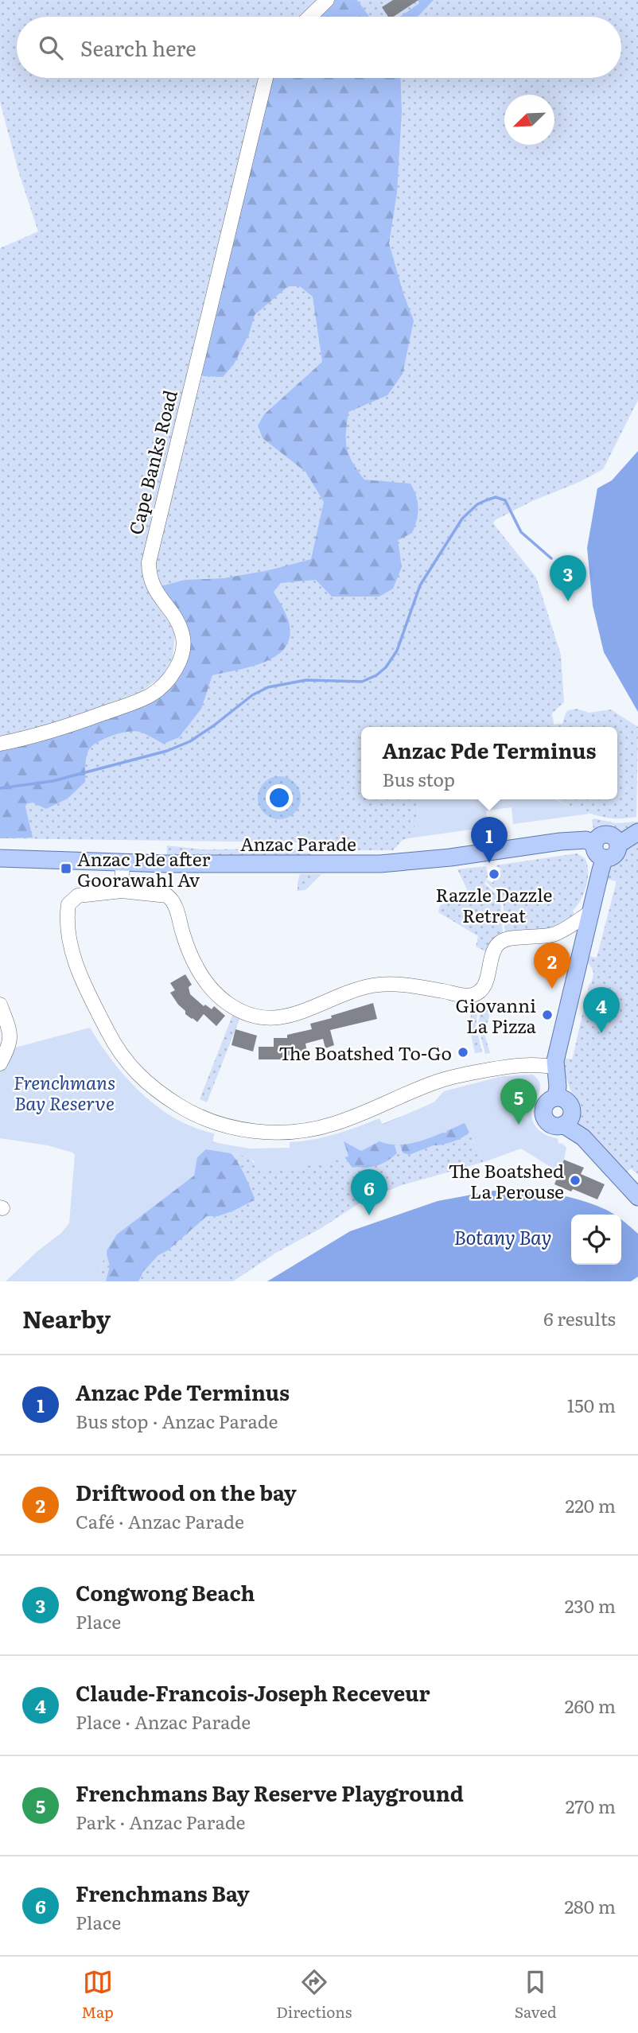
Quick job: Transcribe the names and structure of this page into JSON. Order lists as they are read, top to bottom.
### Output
{
  "streets": {
    "main road": ["Anzac Parade"],
    "street": ["Cape Banks Road"]
  },
  "water": ["Botany Bay"],
  "parks": ["Frenchmans Bay Reserve"],
  "places": {
    "transit": ["Anzac Pde after Goorawahl Av"],
    "other": [
      "Razzle Dazzle Retreat",
      "Giovanni La Pizza",
      "The Boatshed To-Go",
      "The Boatshed La Perouse"
    ]
  },
  "north": "bottom left",
  "page": {
    "search": "Search here",
    "pins": [
      "3",
      "1",
      "2",
      "4",
      "5",
      "6"
    ],
    "popup": ["Anzac Pde Terminus", "Bus stop"],
    "heading": ["Nearby", "6 results"],
    "list": [
      {
        "mark": "1",
        "name": "Anzac Pde Terminus",
        "note": "Bus stop · Anzac Parade",
        "value": "150 m"
      },
      {
        "mark": "2",
        "name": "Driftwood on the bay",
        "note": "Café · Anzac Parade",
        "value": "220 m"
      },
      {
        "mark": "3",
        "name": "Congwong Beach",
        "note": "Place",
        "value": "230 m"
      },
      {
        "mark": "4",
        "name": "Claude-Francois-Joseph Receveur",
        "note": "Place · Anzac Parade",
        "value": "260 m"
      },
      {
        "mark": "5",
        "name": "Frenchmans Bay Reserve Playground",
        "note": "Park · Anzac Parade",
        "value": "270 m"
      },
      {
        "mark": "6",
        "name": "Frenchmans Bay",
        "note": "Place",
        "value": "280 m"
      }
    ],
    "nav": ["Map", "Directions", "Saved"]
  }
}
